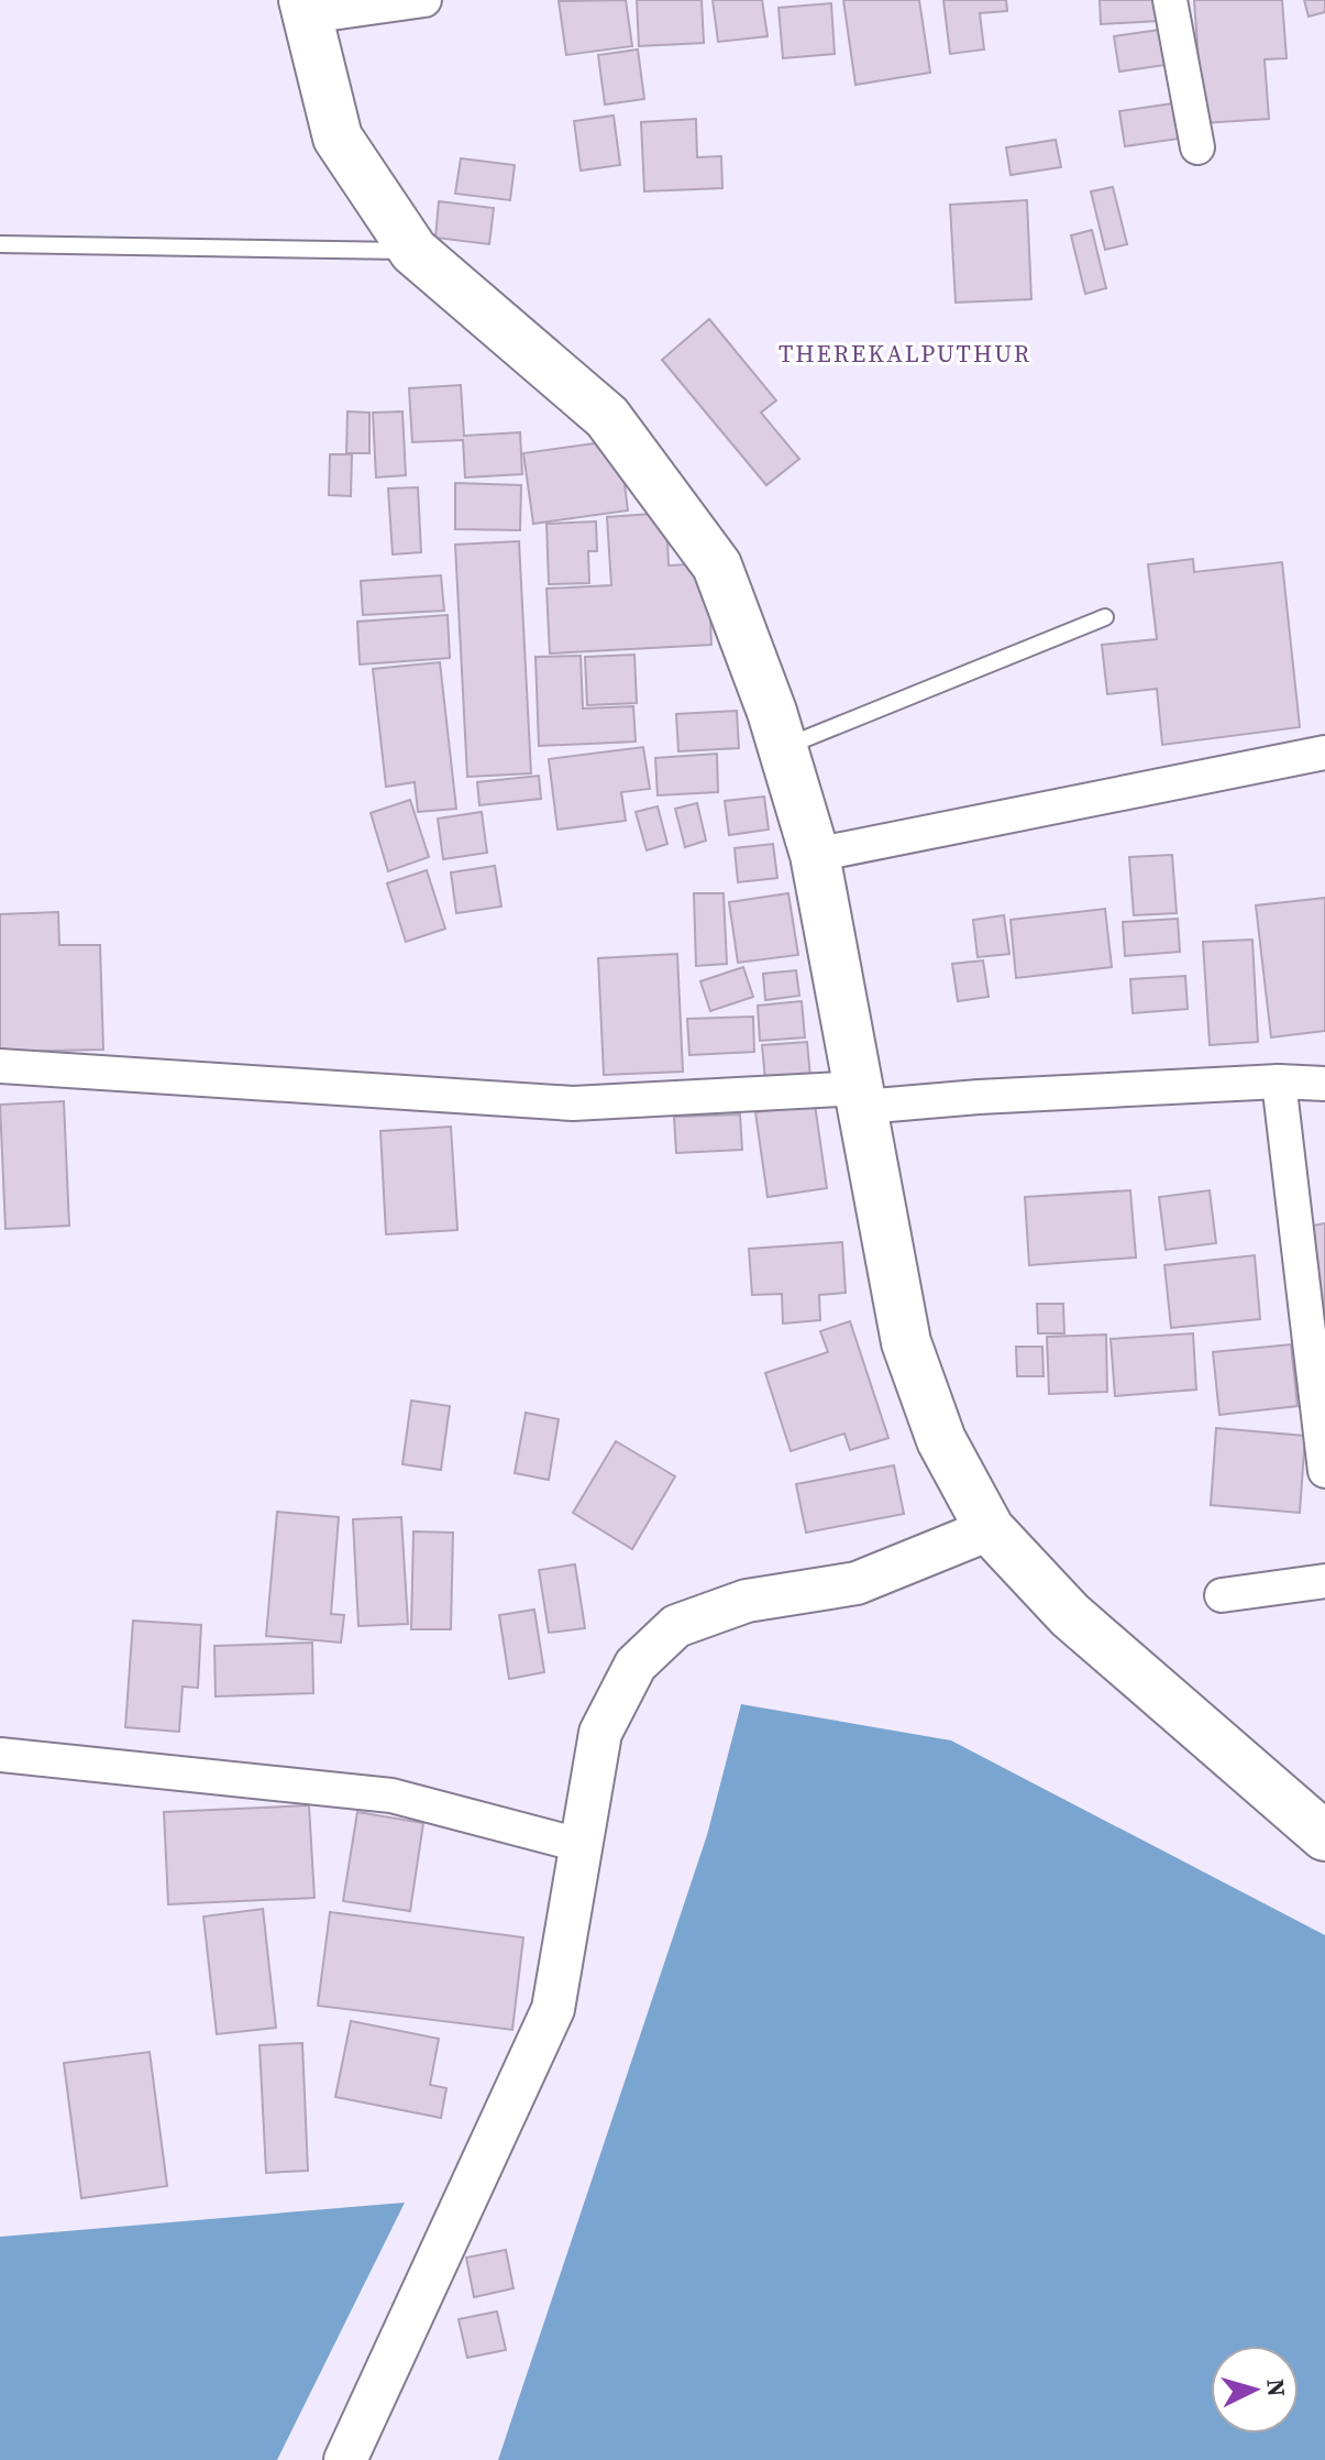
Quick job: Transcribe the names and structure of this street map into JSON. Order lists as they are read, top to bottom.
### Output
{
  "districts": ["THEREKALPUTHUR"],
  "north": "right"
}
